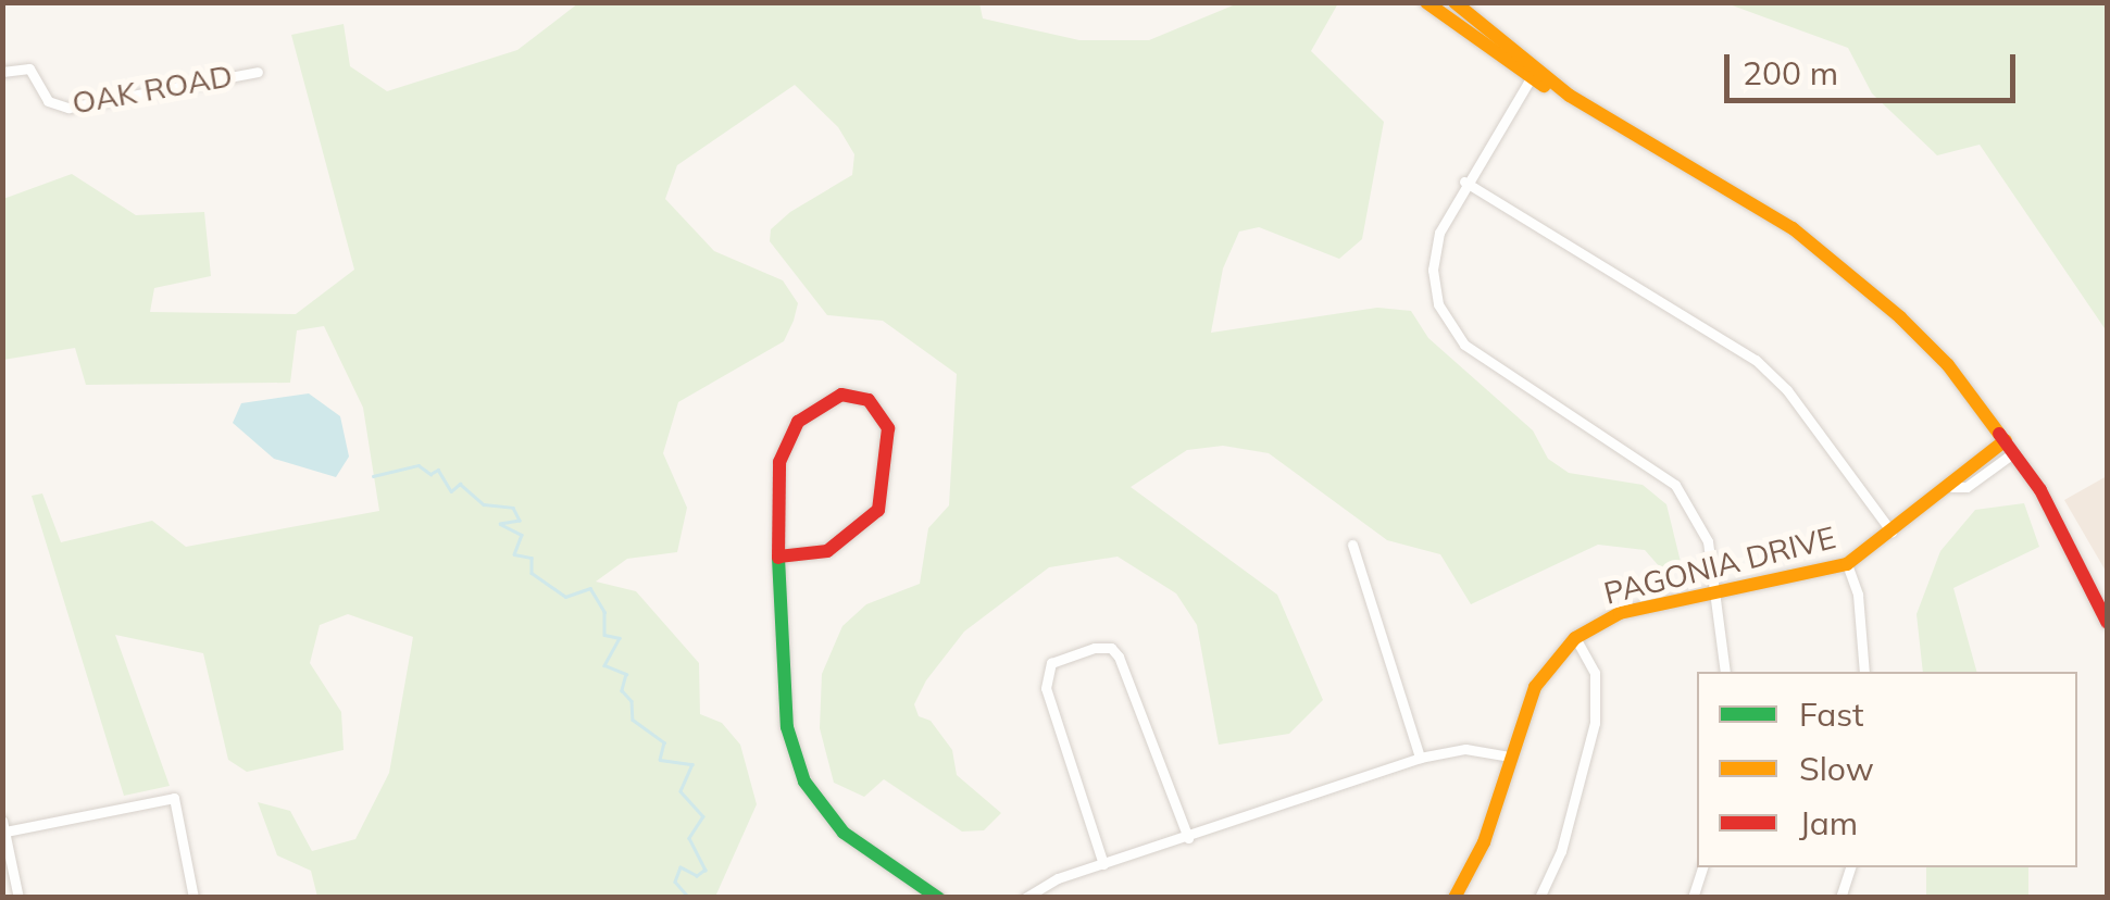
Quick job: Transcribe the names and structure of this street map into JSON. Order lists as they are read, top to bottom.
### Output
{
  "streets": {
    "street": ["OAK ROAD", "PAGONIA DRIVE"]
  },
  "legend": ["Fast", "Slow", "Jam"],
  "scale_bar": "200 m"
}
